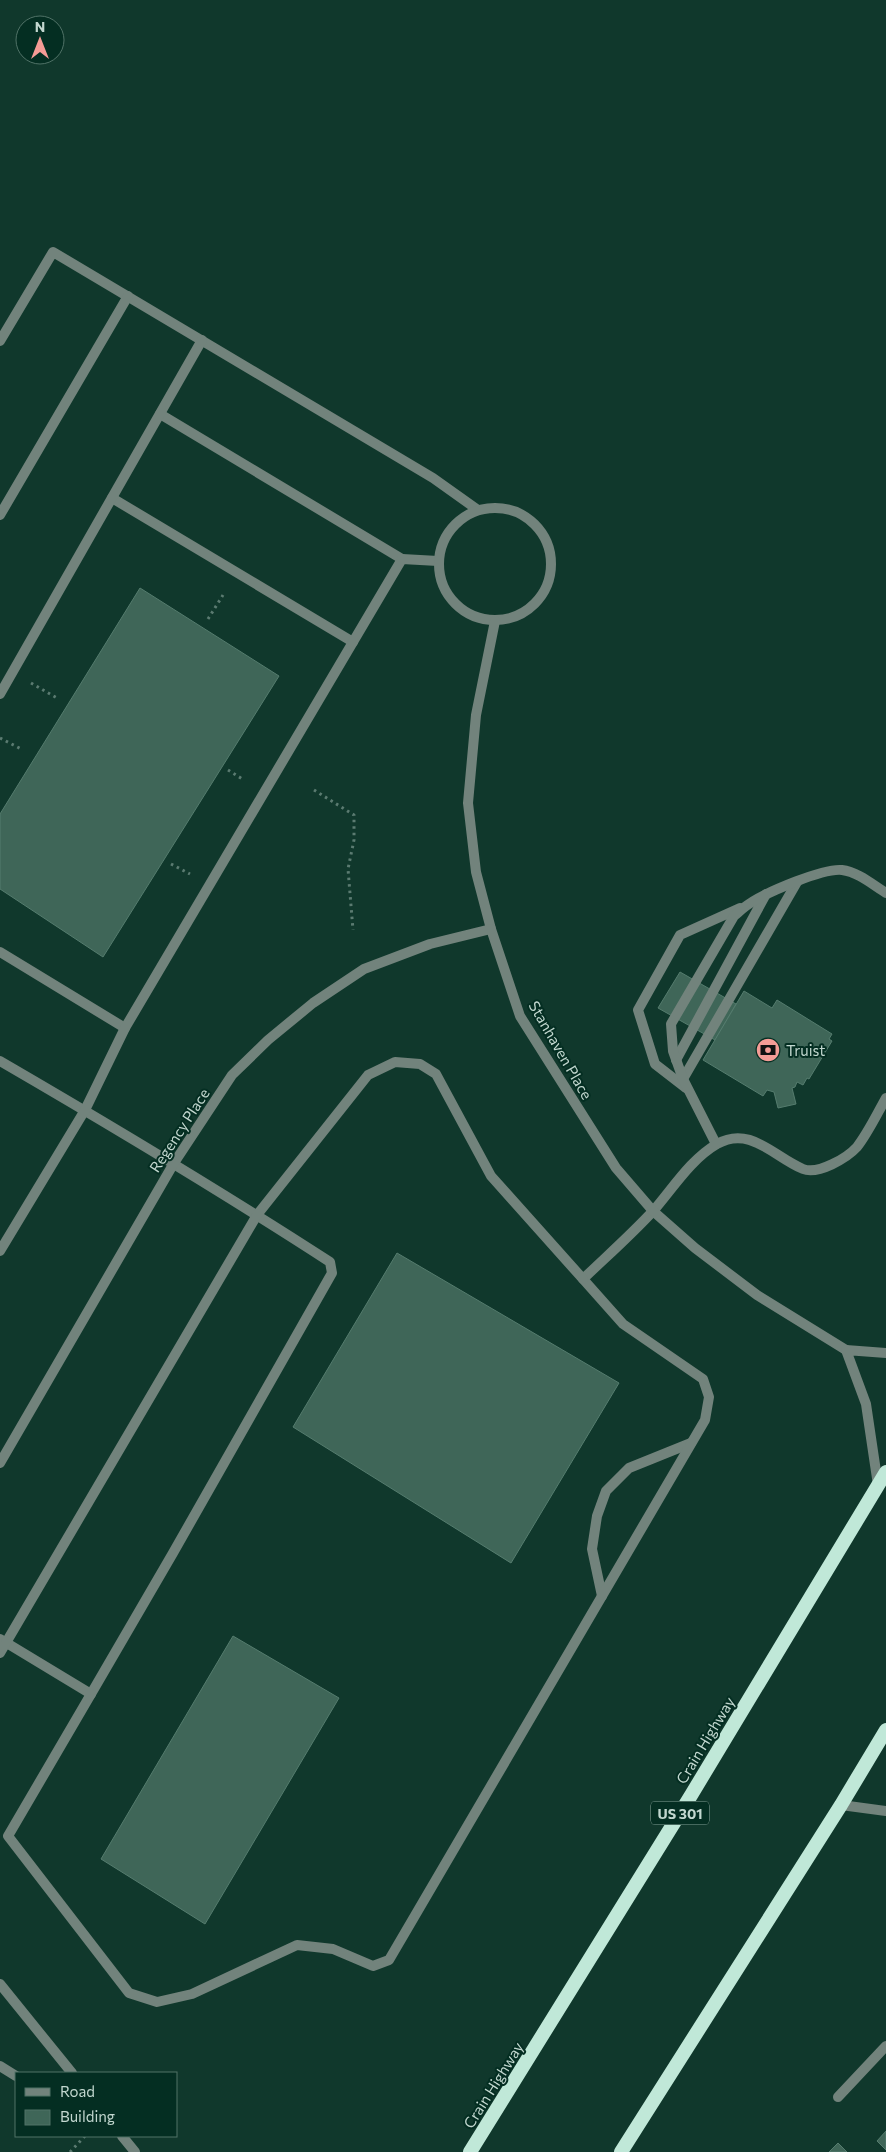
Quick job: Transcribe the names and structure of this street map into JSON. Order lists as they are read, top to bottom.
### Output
{
  "streets": {
    "highway": ["Crain Highway", "US 301"],
    "street": ["Stanhaven Place", "Regency Place"]
  },
  "crossings": [
    ["Stanhaven Place", "Regency Place"]
  ],
  "places": {
    "bank": ["Truist"]
  },
  "legend": ["Road", "Building"],
  "north": "top"
}
